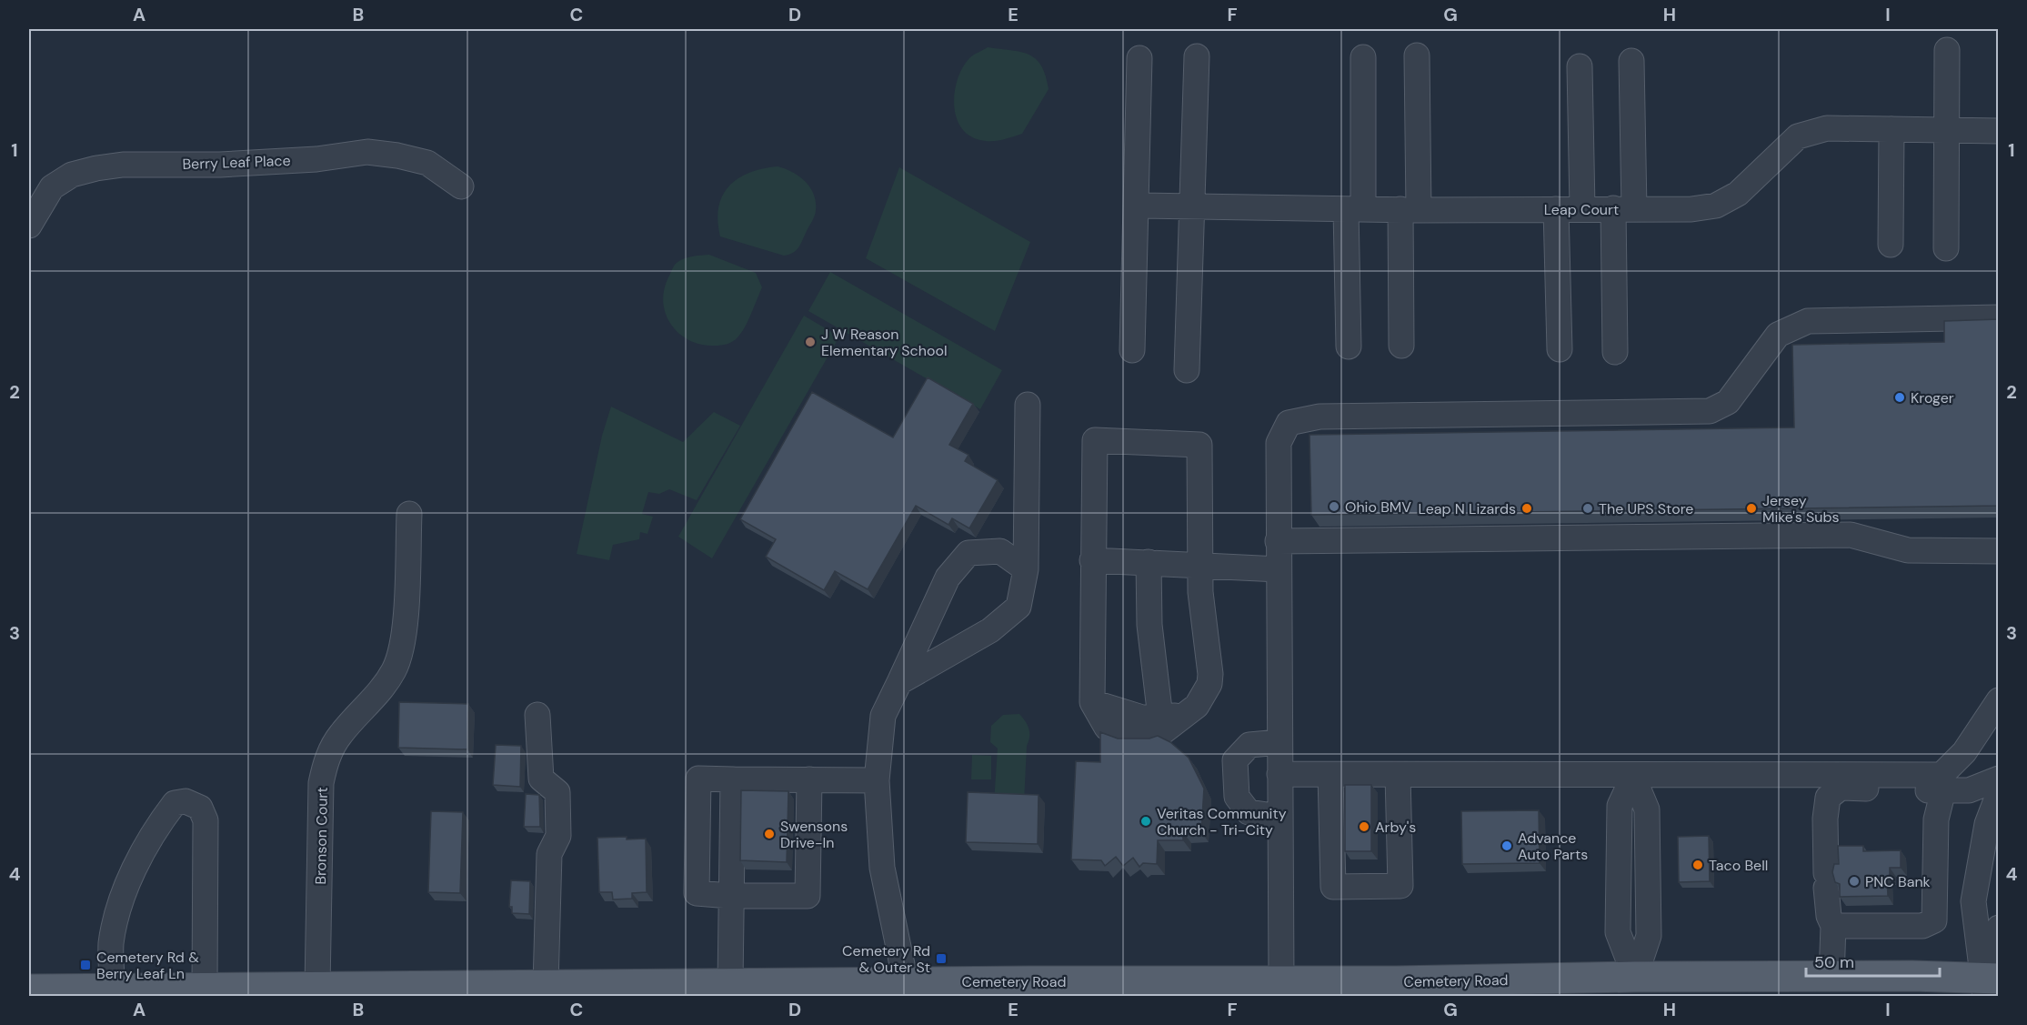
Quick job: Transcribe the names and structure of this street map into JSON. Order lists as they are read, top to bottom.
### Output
{
  "streets": {
    "main road": ["Cemetery Road"],
    "street": ["Berry Leaf Place", "Leap Court", "Bronson Court"]
  },
  "crossings": [
    ["Bronson Court", "Cemetery Road"]
  ],
  "places": {
    "other": [
      "J W Reason Elementary School",
      "Kroger",
      "Ohio BMV",
      "Leap N Lizards",
      "The UPS Store",
      "Jersey Mike's Subs",
      "Veritas Community Church - Tri-City",
      "Arby's",
      "Swensons Drive-In",
      "Advance Auto Parts",
      "Taco Bell",
      "PNC Bank"
    ],
    "transit": ["Cemetery Rd & Outer St", "Cemetery Rd & Berry Leaf Ln"]
  },
  "scale_bar": "50 m",
  "grid": {
    "columns": [
      "A",
      "B",
      "C",
      "D",
      "E",
      "F",
      "G",
      "H",
      "I"
    ],
    "rows": [
      "1",
      "2",
      "3",
      "4"
    ]
  }
}
